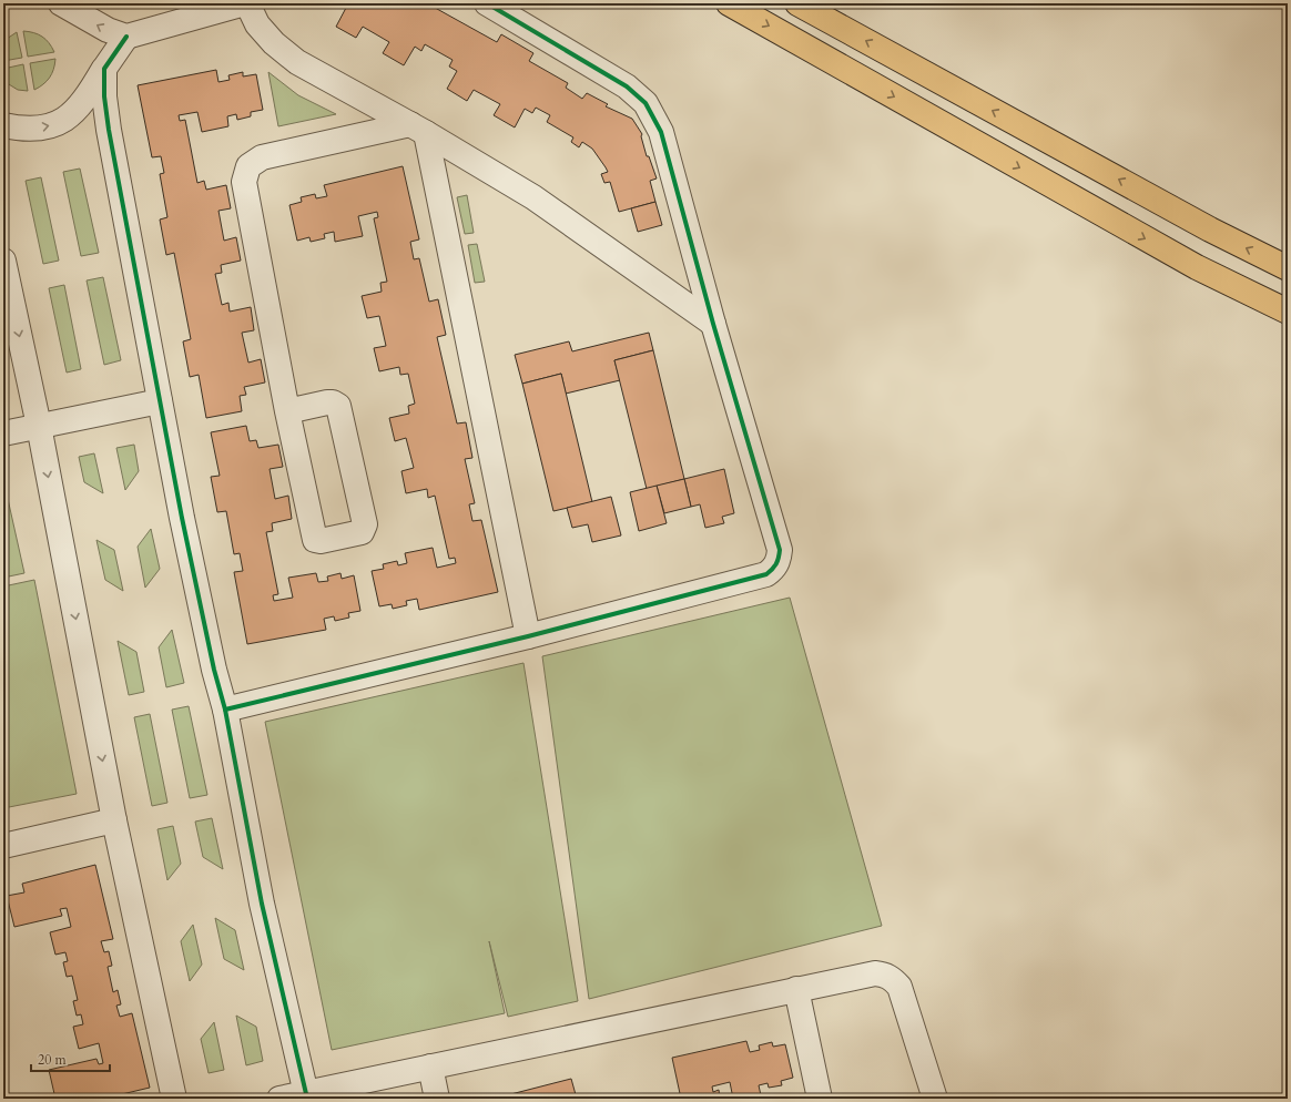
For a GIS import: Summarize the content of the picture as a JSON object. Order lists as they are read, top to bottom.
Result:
{
  "scale_bar": "20 m"
}
